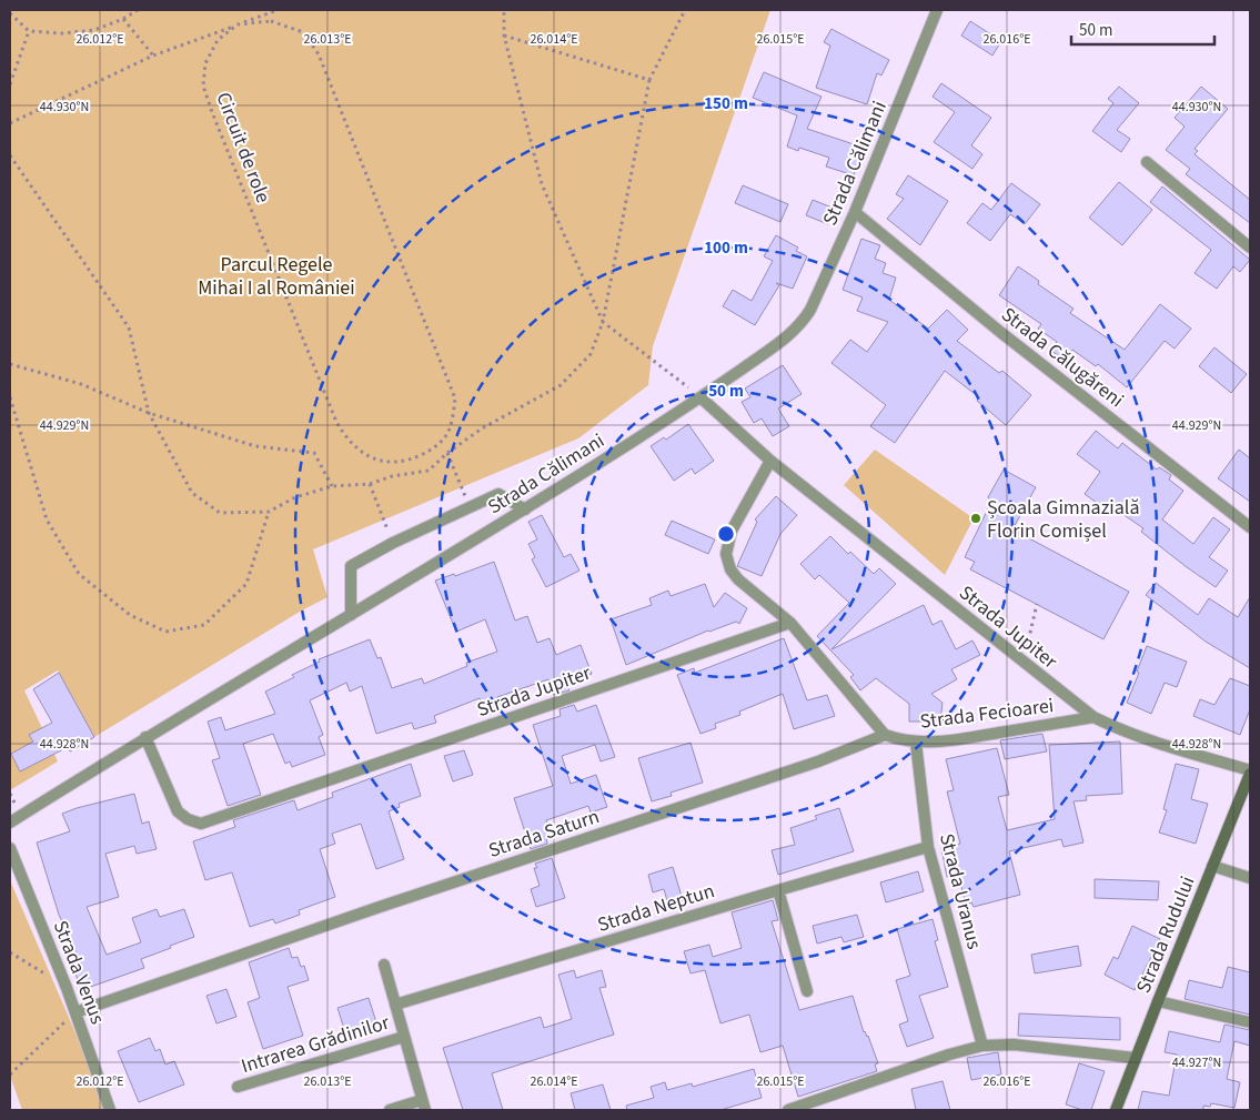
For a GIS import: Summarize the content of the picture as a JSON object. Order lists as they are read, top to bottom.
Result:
{
  "streets": {
    "main road": ["Strada Rudului"],
    "street": [
      "Strada Călimani",
      "Strada Călugăreni",
      "Strada Jupiter",
      "Strada Fecioarei",
      "Strada Saturn",
      "Strada Uranus",
      "Strada Neptun",
      "Strada Venus",
      "Intrarea Grădinilor"
    ],
    "path": ["Circuit de role"]
  },
  "crossings": [
    ["Strada Călimani", "Strada Călugăreni"],
    ["Strada Călimani", "Strada Jupiter"],
    ["Strada Jupiter", "Strada Fecioarei"],
    ["Strada Jupiter", "Strada Rudului"],
    ["Strada Fecioarei", "Strada Saturn"],
    ["Strada Fecioarei", "Strada Uranus"],
    ["Strada Saturn", "Strada Venus"],
    ["Strada Uranus", "Strada Neptun"]
  ],
  "parks": ["Parcul Regele Mihai I al României"],
  "places": ["Școala Gimnazială Florin Comișel"],
  "scale_bar": "50 m",
  "coordinates": [
    "26.012°E",
    "26.013°E",
    "26.014°E",
    "26.015°E",
    "26.016°E",
    "44.930°N",
    "44.929°N",
    "44.928°N",
    "44.927°N"
  ],
  "rings": ["150 m", "100 m", "50 m"]
}
